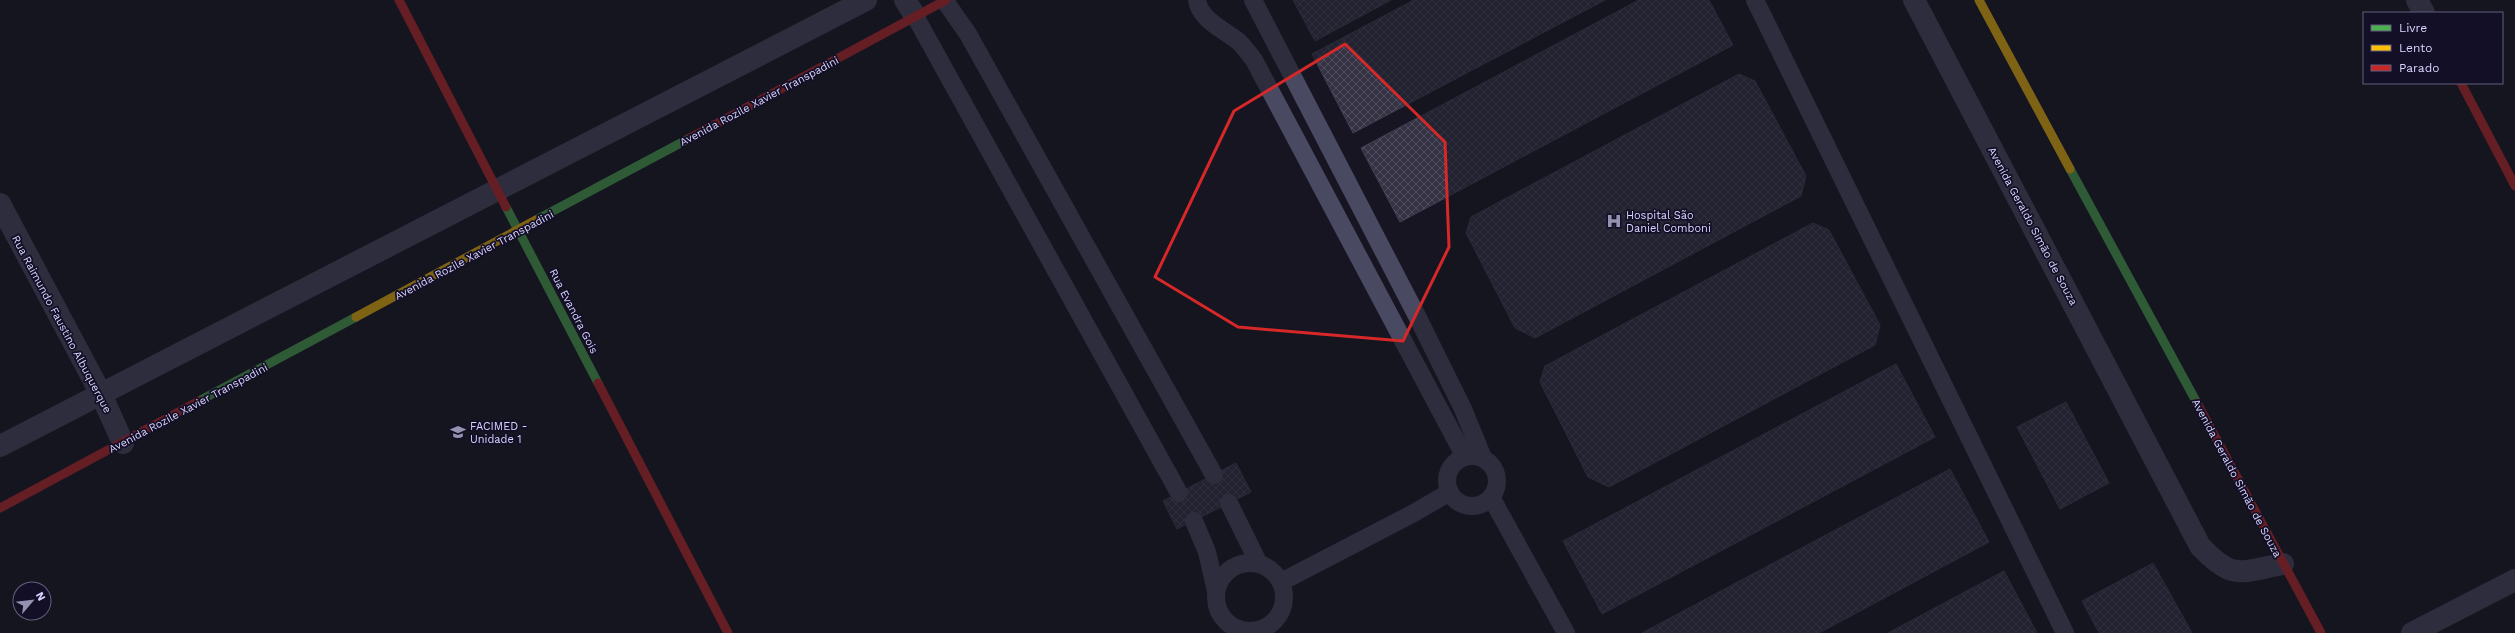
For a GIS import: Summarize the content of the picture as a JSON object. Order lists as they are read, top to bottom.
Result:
{
  "streets": {
    "street": [
      "Avenida Rozile Xavier Transpadini",
      "Avenida Geraldo Simão de Souza",
      "Rua Evandra Gois",
      "Rua Raimundo Faustino Albuquerque"
    ]
  },
  "crossings": [
    ["Avenida Rozile Xavier Transpadini", "Rua Evandra Gois"],
    ["Avenida Rozile Xavier Transpadini", "Rua Raimundo Faustino Albuquerque"]
  ],
  "places": {
    "hospital": ["Hospital São Daniel Comboni"],
    "school or university": ["FACIMED - Unidade 1"]
  },
  "legend": ["Livre", "Lento", "Parado"],
  "north": "top right"
}
